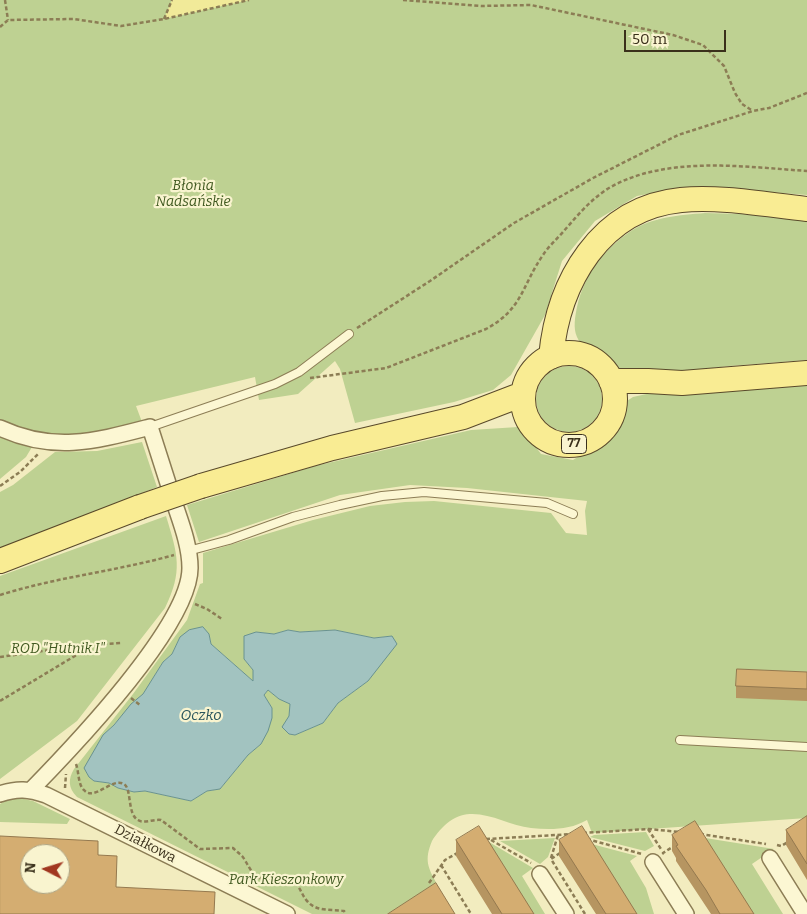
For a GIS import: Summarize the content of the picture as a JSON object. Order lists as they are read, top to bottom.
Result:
{
  "streets": {
    "main road": ["77"],
    "street": ["Działkowa"]
  },
  "water": ["Oczko"],
  "parks": ["Błonia Nadsańskie", "ROD \"Hutnik I\"", "Park Kieszonkowy"],
  "scale_bar": "50 m",
  "north": "left"
}
